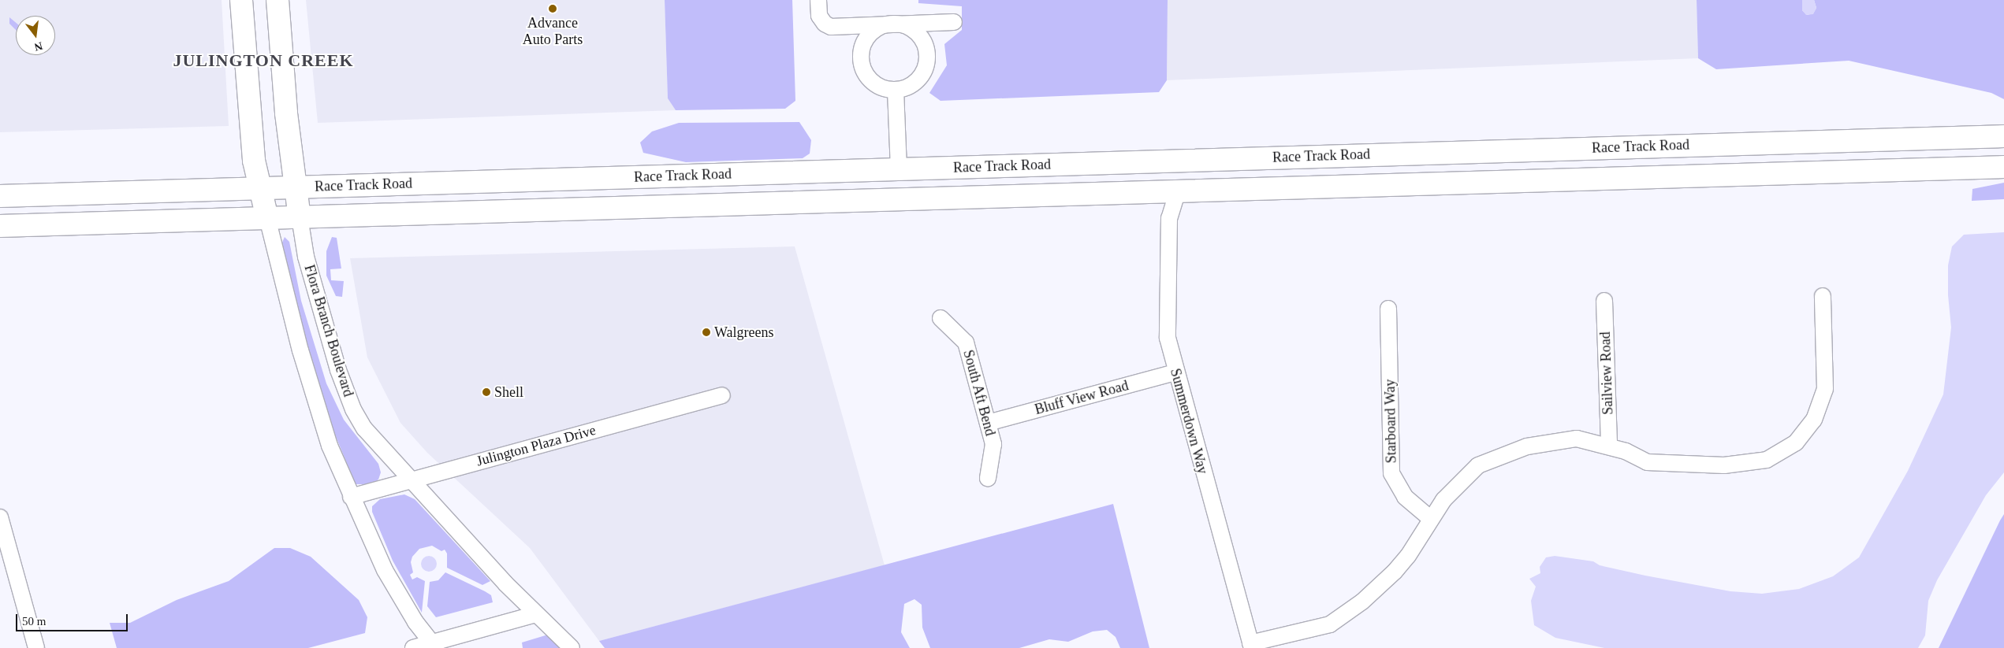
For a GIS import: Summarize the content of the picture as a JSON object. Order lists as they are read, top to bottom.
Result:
{
  "streets": {
    "main road": ["Race Track Road", "Flora Branch Boulevard"],
    "street": [
      "Sailview Road",
      "South Aft Bend",
      "Bluff View Road",
      "Summerdown Way",
      "Starboard Way",
      "Julington Plaza Drive"
    ]
  },
  "crossings": [
    ["Race Track Road", "Flora Branch Boulevard"],
    ["Flora Branch Boulevard", "Julington Plaza Drive"],
    ["South Aft Bend", "Bluff View Road"],
    ["Bluff View Road", "Summerdown Way"]
  ],
  "districts": ["JULINGTON CREEK"],
  "places": ["Advance Auto Parts", "Walgreens", "Shell"],
  "scale_bar": "50 m",
  "north": "bottom"
}
